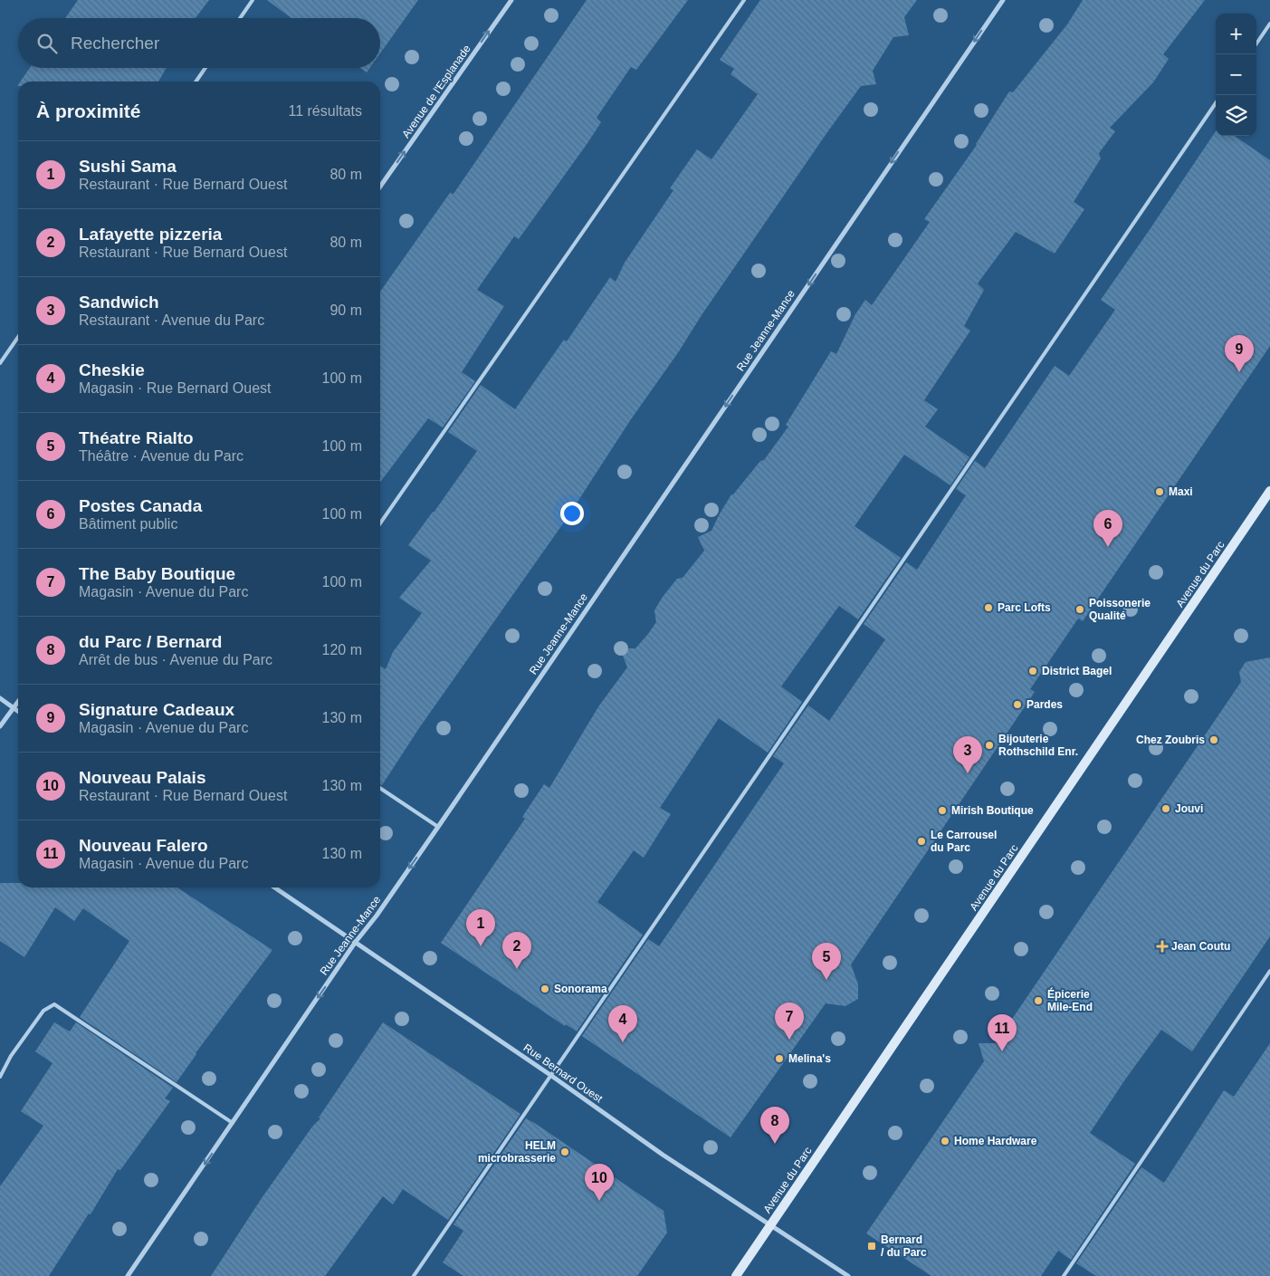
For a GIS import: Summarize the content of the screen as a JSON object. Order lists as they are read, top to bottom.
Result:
{
  "streets": {
    "main road": ["Avenue du Parc"],
    "street": ["Avenue de l'Esplanade", "Rue Jeanne-Mance", "Rue Bernard Ouest"]
  },
  "crossings": [
    ["Rue Jeanne-Mance", "Rue Bernard Ouest"],
    ["Avenue du Parc", "Rue Bernard Ouest"]
  ],
  "one_way": ["Avenue de l'Esplanade", "Rue Jeanne-Mance"],
  "places": {
    "other": [
      "Maxi",
      "Parc Lofts",
      "Poissonerie Qualité",
      "District Bagel",
      "Pardes",
      "Chez Zoubris",
      "Bijouterie Rothschild Enr.",
      "Jouvi",
      "Mirish Boutique",
      "Le Carrousel du Parc",
      "Sonorama",
      "Épicerie Mile-End",
      "Melina's",
      "Home Hardware",
      "HELM microbrasserie"
    ],
    "health": ["Jean Coutu"],
    "transit": ["Bernard / du Parc"]
  },
  "page": {
    "map_buttons": ["+", "−"],
    "search": "Rechercher",
    "heading": ["À proximité", "11 résultats"],
    "list": [
      {
        "mark": "1",
        "name": "Sushi Sama",
        "note": "Restaurant · Rue Bernard Ouest",
        "value": "80 m"
      },
      {
        "mark": "2",
        "name": "Lafayette pizzeria",
        "note": "Restaurant · Rue Bernard Ouest",
        "value": "80 m"
      },
      {
        "mark": "3",
        "name": "Sandwich",
        "note": "Restaurant · Avenue du Parc",
        "value": "90 m"
      },
      {
        "mark": "4",
        "name": "Cheskie",
        "note": "Magasin · Rue Bernard Ouest",
        "value": "100 m"
      },
      {
        "mark": "5",
        "name": "Théatre Rialto",
        "note": "Théâtre · Avenue du Parc",
        "value": "100 m"
      },
      {
        "mark": "6",
        "name": "Postes Canada",
        "note": "Bâtiment public",
        "value": "100 m"
      },
      {
        "mark": "7",
        "name": "The Baby Boutique",
        "note": "Magasin · Avenue du Parc",
        "value": "100 m"
      },
      {
        "mark": "8",
        "name": "du Parc / Bernard",
        "note": "Arrêt de bus · Avenue du Parc",
        "value": "120 m"
      },
      {
        "mark": "9",
        "name": "Signature Cadeaux",
        "note": "Magasin · Avenue du Parc",
        "value": "130 m"
      },
      {
        "mark": "10",
        "name": "Nouveau Palais",
        "note": "Restaurant · Rue Bernard Ouest",
        "value": "130 m"
      },
      {
        "mark": "11",
        "name": "Nouveau Falero",
        "note": "Magasin · Avenue du Parc",
        "value": "130 m"
      }
    ],
    "pins": [
      "9",
      "6",
      "3",
      "1",
      "2",
      "5",
      "7",
      "4",
      "11",
      "8",
      "10"
    ]
  }
}
